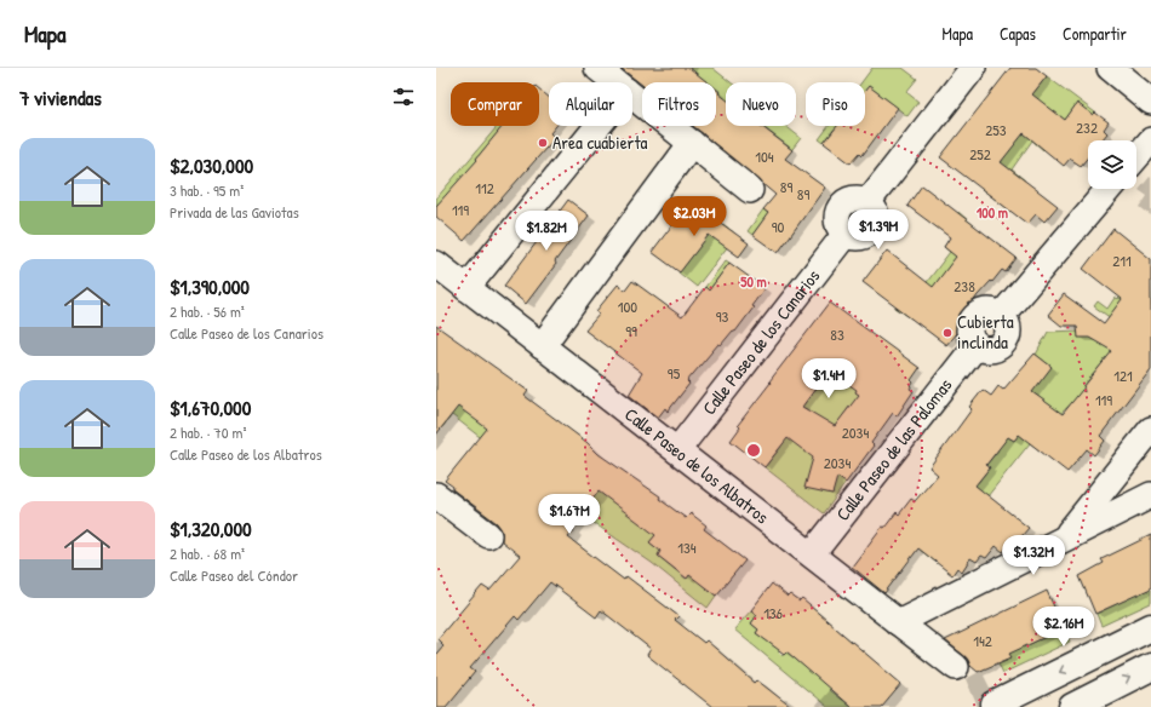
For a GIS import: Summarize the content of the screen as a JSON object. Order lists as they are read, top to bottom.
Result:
{
  "streets": {
    "street": ["Calle Paseo de los Canarios", "Calle Paseo de las Palomas", "Calle Paseo de los Albatros"]
  },
  "crossings": [
    ["Calle Paseo de los Canarios", "Calle Paseo de los Albatros"],
    ["Calle Paseo de las Palomas", "Calle Paseo de los Albatros"]
  ],
  "places": ["Area cuabierta", "Cubierta inclinda"],
  "house_numbers": [
    "232",
    "253",
    "252",
    "104",
    "89",
    "112",
    "89",
    "119",
    "90",
    "211",
    "238",
    "100",
    "93",
    "99",
    "83",
    "95",
    "121",
    "119",
    "2034",
    "2034",
    "134",
    "136",
    "142"
  ],
  "page": {
    "header": "Mapa",
    "nav": ["Mapa", "Capas", "Compartir"],
    "heading": "7 viviendas",
    "chip": [
      "Comprar",
      "Alquilar",
      "Filtros",
      "Nuevo",
      "Piso"
    ],
    "list": [
      {
        "name": "$2,030,000",
        "note": "3 hab. · 95 m² · Privada de las Gaviotas"
      },
      {
        "name": "$1,390,000",
        "note": "2 hab. · 56 m² · Calle Paseo de los Canarios"
      },
      {
        "name": "$1,670,000",
        "note": "2 hab. · 70 m² · Calle Paseo de los Albatros"
      },
      {
        "name": "$1,320,000",
        "note": "2 hab. · 68 m² · Calle Paseo del Cóndor"
      }
    ],
    "price": [
      "$2.03M",
      "$1.39M",
      "$1.82M",
      "$1.4M",
      "$1.67M",
      "$1.32M",
      "$2.16M"
    ]
  },
  "rings": ["100 m", "50 m"]
}
